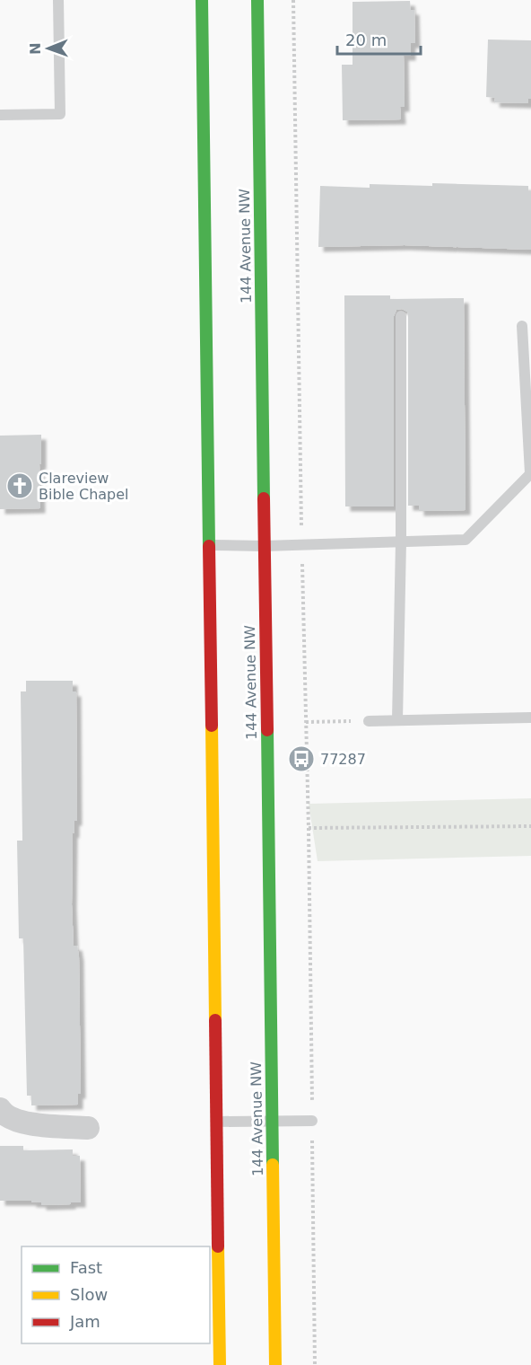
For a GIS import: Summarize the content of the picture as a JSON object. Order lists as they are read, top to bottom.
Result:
{
  "streets": {
    "main road": ["144 Avenue NW"]
  },
  "places": {
    "church": ["Clareview Bible Chapel"],
    "bus stop": ["77287"]
  },
  "legend": ["Fast", "Slow", "Jam"],
  "scale_bar": "20 m",
  "north": "left"
}
